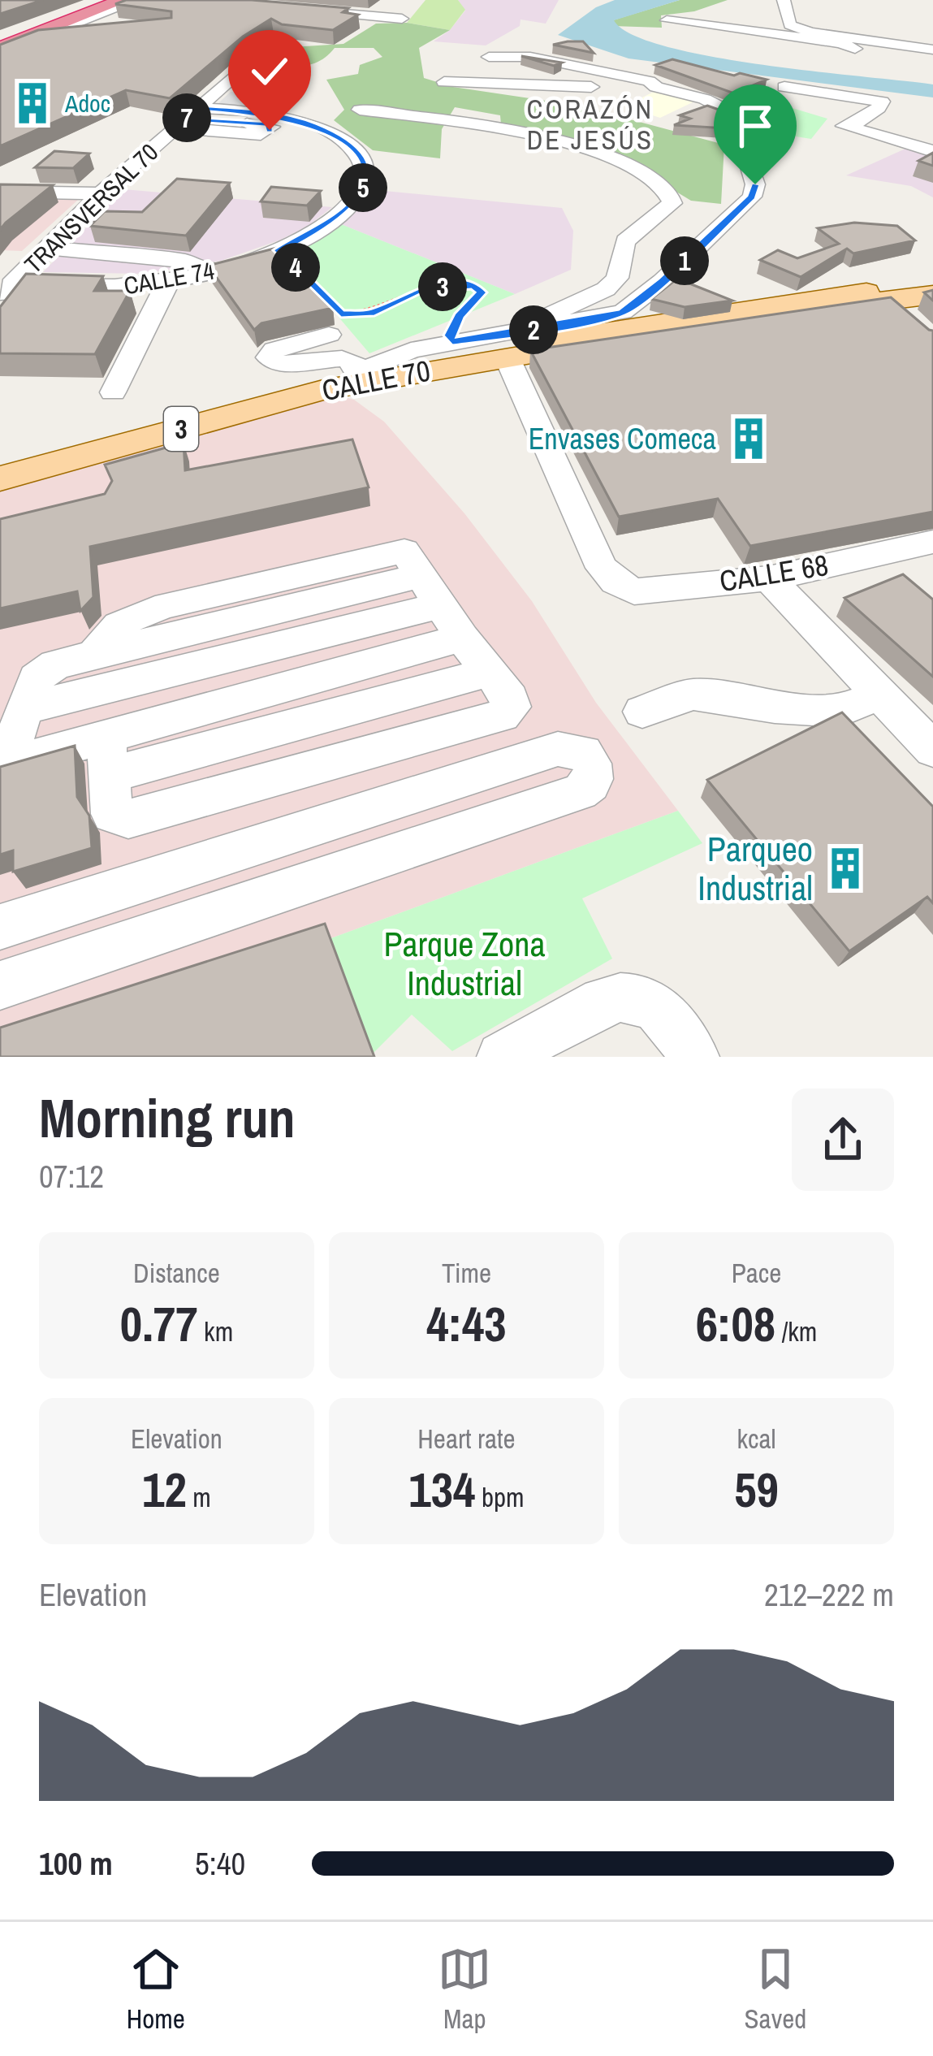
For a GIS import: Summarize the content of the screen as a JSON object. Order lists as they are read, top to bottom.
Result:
{
  "streets": {
    "main road": ["CALLE 70", "3"],
    "street": ["TRANSVERSAL 70", "CALLE 74", "CALLE 68"]
  },
  "crossings": [
    ["TRANSVERSAL 70", "CALLE 74"],
    ["CALLE 70", "CALLE 68"]
  ],
  "districts": ["CORAZÓN DE JESÚS"],
  "parks": ["Parque Zona Industrial"],
  "places": {
    "building": ["Adoc", "Envases Comeca", "Parqueo Industrial"]
  },
  "page": {
    "pins": [
      "7",
      "5",
      "1",
      "4",
      "3",
      "2"
    ],
    "heading": ["Morning run", "07:12"],
    "stats": [
      ["Distance", "0.77 km"],
      ["Time", "4:43"],
      ["Pace", "6:08 /km"],
      ["Elevation", "12 m"],
      ["Heart rate", "134 bpm"],
      ["kcal", "59"]
    ],
    "chart": ["Elevation", "212–222 m"],
    "list": [
      {
        "name": "100 m",
        "note": "5:40"
      }
    ],
    "tabs": ["Home", "Map", "Saved"]
  }
}
